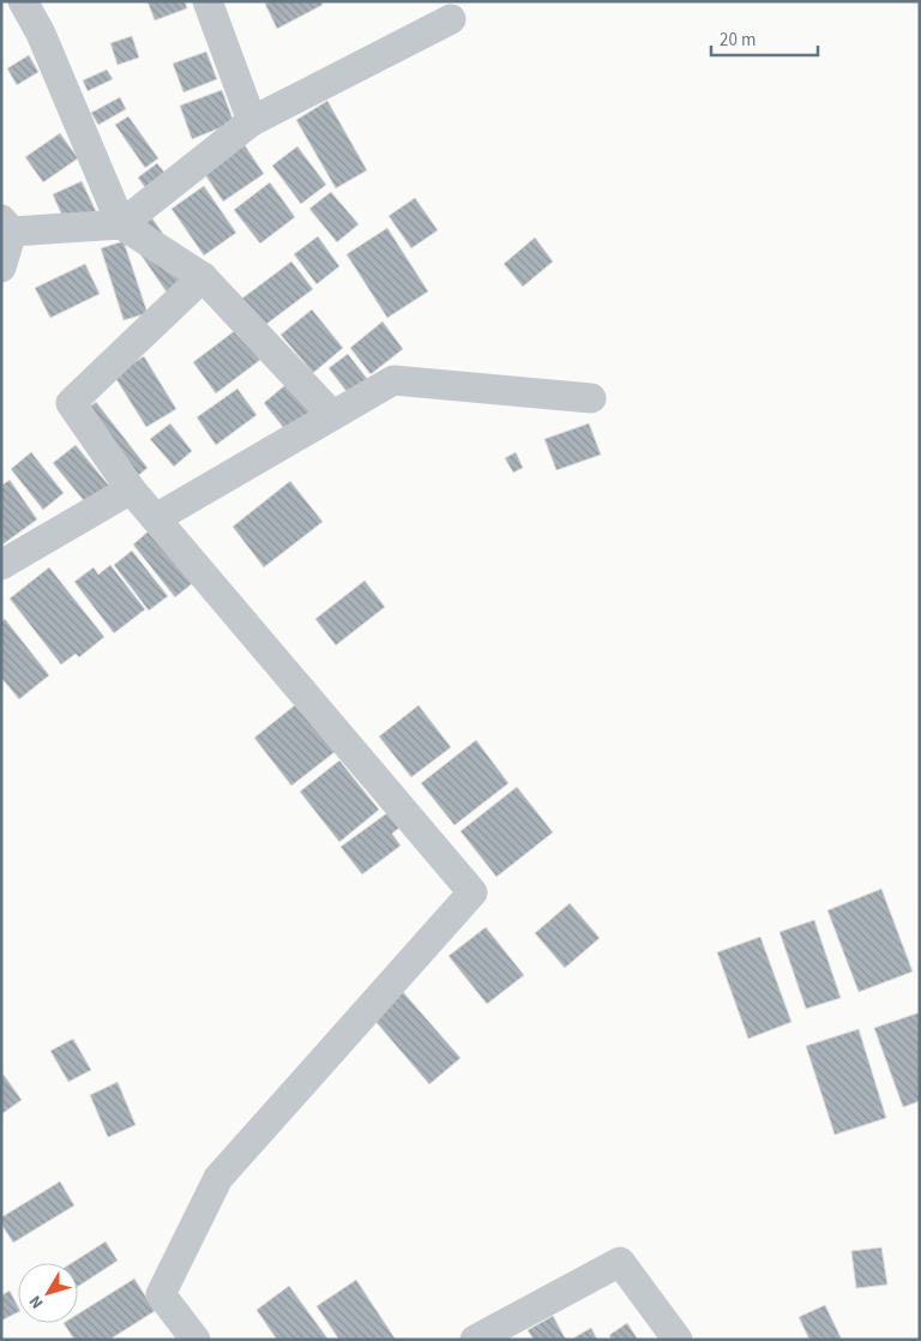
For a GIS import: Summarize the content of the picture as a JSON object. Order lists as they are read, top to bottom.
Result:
{
  "scale_bar": "20 m",
  "north": "bottom left"
}
